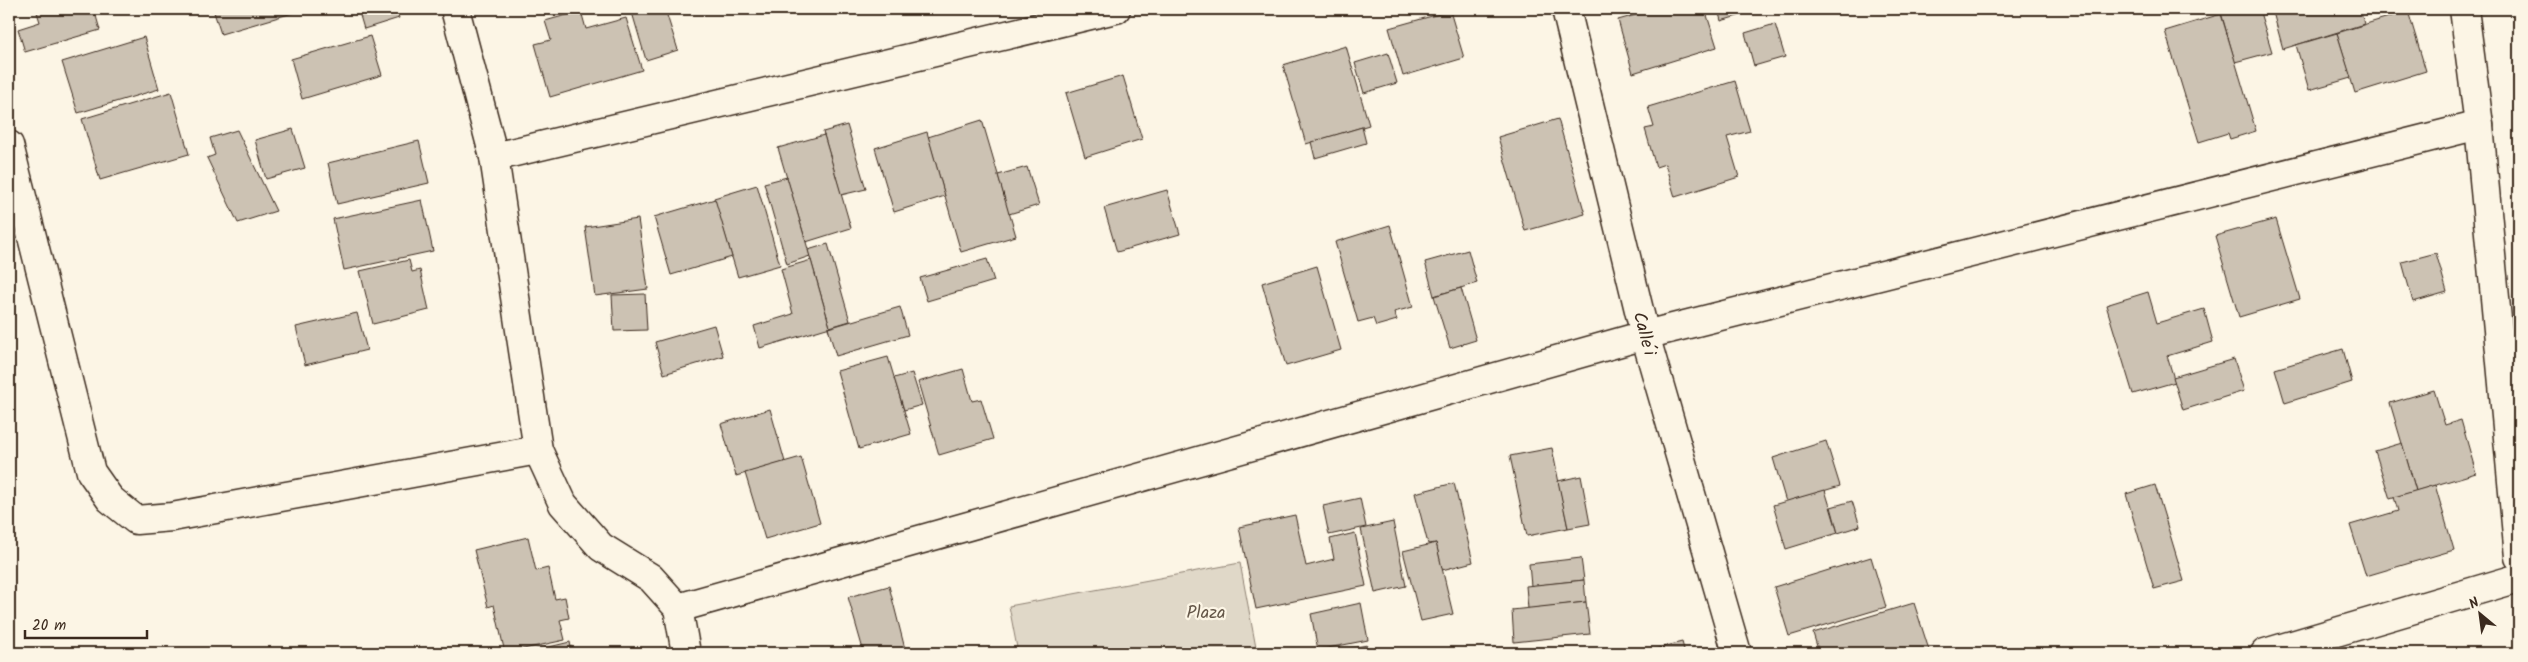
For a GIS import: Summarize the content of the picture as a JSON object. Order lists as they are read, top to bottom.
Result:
{
  "streets": {
    "street": ["Calle´i"]
  },
  "parks": ["Plaza"],
  "scale_bar": "20 m",
  "north": "top left"
}
